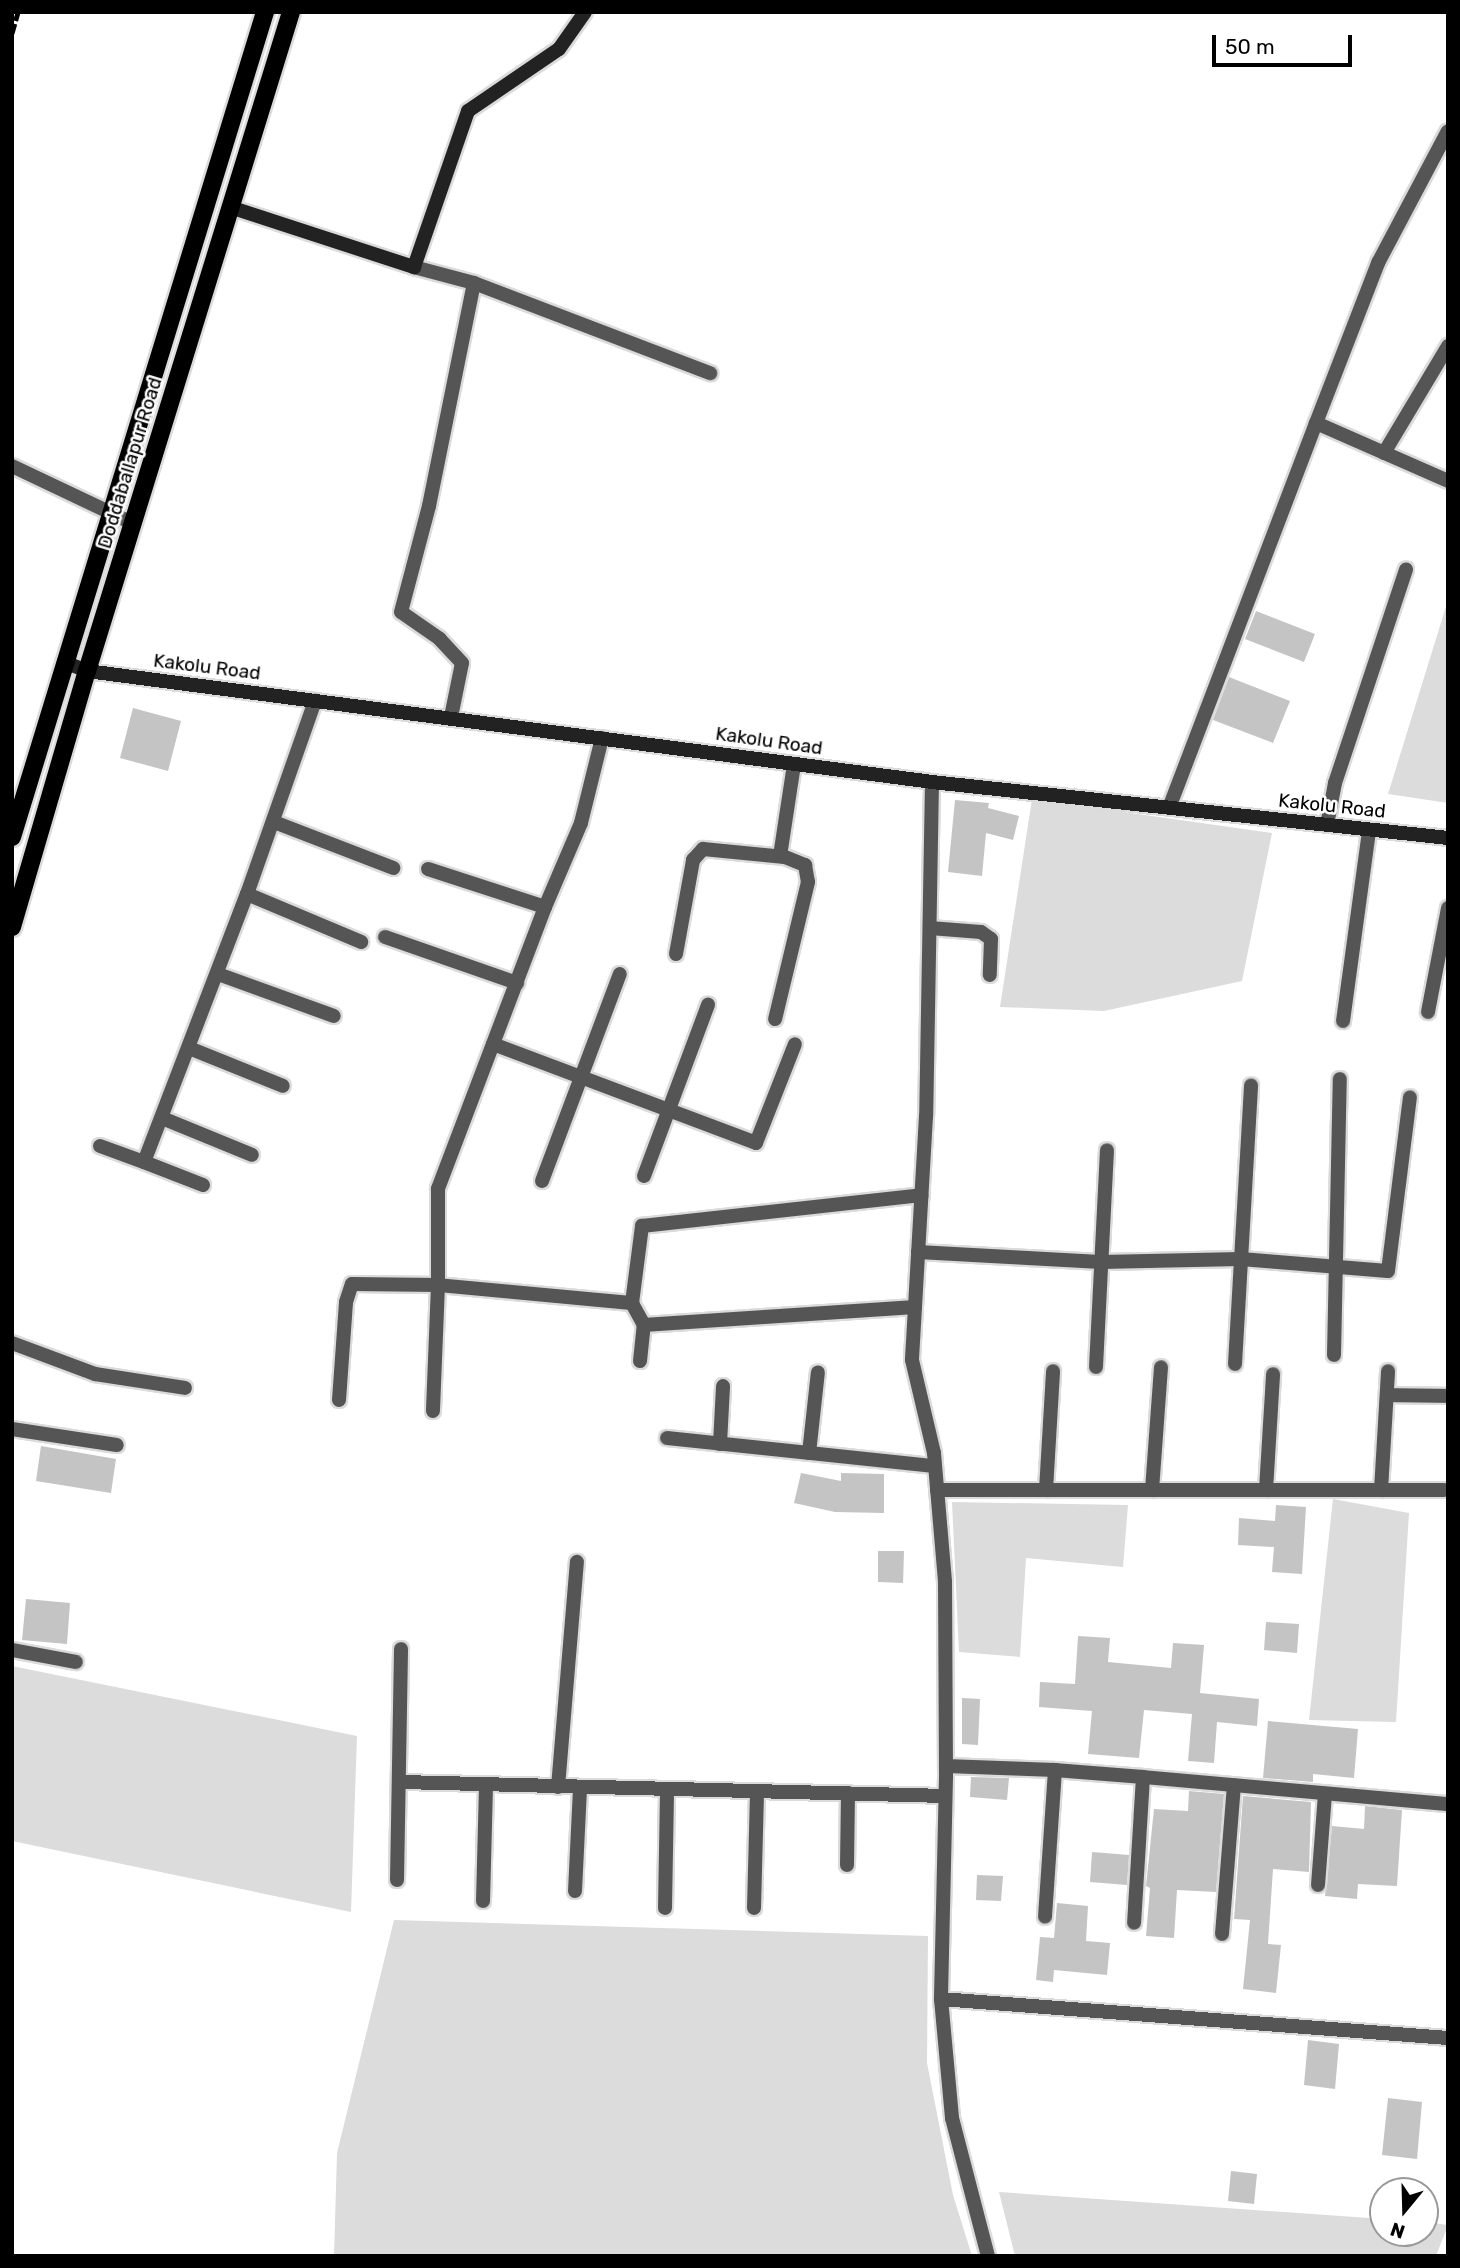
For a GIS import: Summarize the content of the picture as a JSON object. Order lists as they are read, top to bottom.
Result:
{
  "streets": {
    "main road": ["Doddaballapur Road", "Kakolu Road"]
  },
  "crossings": [
    ["Doddaballapur Road", "Kakolu Road"]
  ],
  "scale_bar": "50 m",
  "north": "bottom"
}
